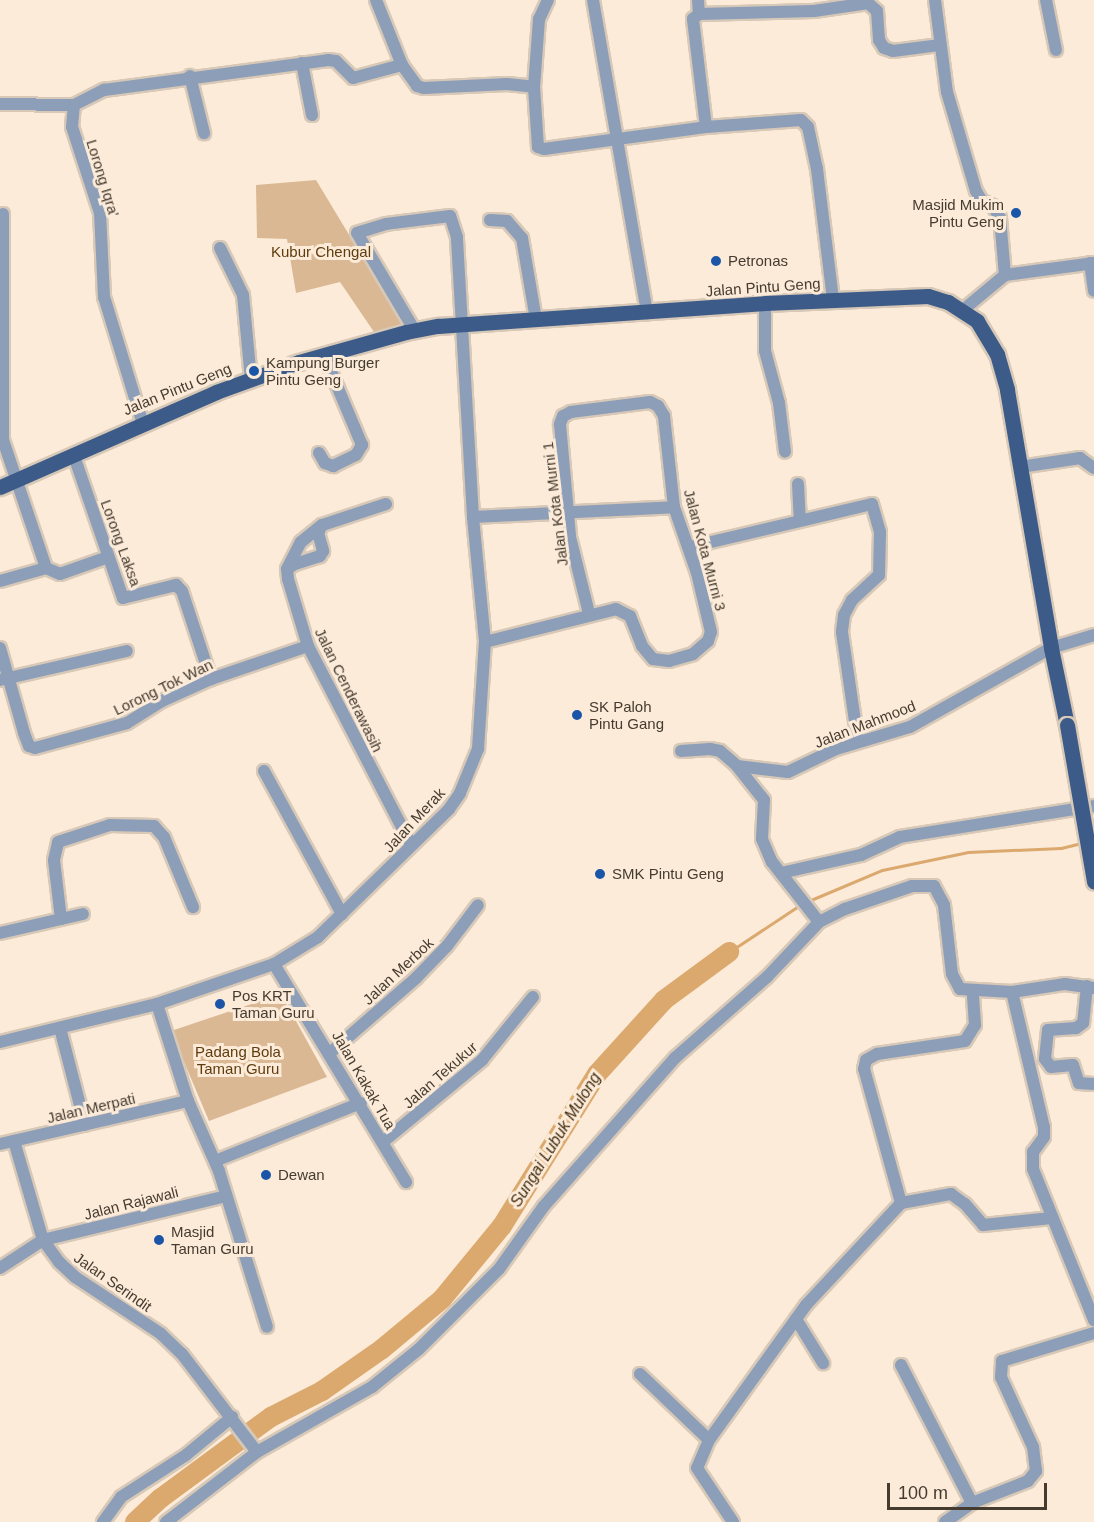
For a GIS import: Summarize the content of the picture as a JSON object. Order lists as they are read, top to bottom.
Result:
{
  "streets": {
    "main road": ["Jalan Pintu Geng"],
    "street": [
      "Lorong Iqra'",
      "Jalan Kota Murni 1",
      "Lorong Laksa",
      "Jalan Kota Murni 3",
      "Lorong Tok Wan",
      "Jalan Cenderawasih",
      "Jalan Mahmood",
      "Jalan Merak",
      "Jalan Merbok",
      "Jalan Tekukur",
      "Jalan Kakak Tua",
      "Jalan Merpati",
      "Jalan Rajawali",
      "Jalan Serindit"
    ]
  },
  "crossings": [
    ["Lorong Iqra'", "Jalan Pintu Geng"],
    ["Jalan Pintu Geng", "Lorong Laksa"],
    ["Jalan Pintu Geng", "Jalan Mahmood"],
    ["Jalan Pintu Geng", "Jalan Merak"],
    ["Jalan Kota Murni 1", "Jalan Kota Murni 3"],
    ["Lorong Laksa", "Lorong Tok Wan"],
    ["Lorong Tok Wan", "Jalan Cenderawasih"],
    ["Jalan Cenderawasih", "Jalan Merak"],
    ["Jalan Merak", "Jalan Kakak Tua"],
    ["Jalan Merbok", "Jalan Kakak Tua"],
    ["Jalan Tekukur", "Jalan Kakak Tua"],
    ["Jalan Merpati", "Jalan Serindit"],
    ["Jalan Rajawali", "Jalan Serindit"]
  ],
  "water": ["Sungai Lubuk Mulong"],
  "parks": ["Kubur Chengal", "Padang Bola Taman Guru"],
  "places": [
    "Masjid Mukim Pintu Geng",
    "Petronas",
    "Kampung Burger Pintu Geng",
    "SK Paloh Pintu Gang",
    "SMK Pintu Geng",
    "Pos KRT Taman Guru",
    "Dewan",
    "Masjid Taman Guru"
  ],
  "scale_bar": "100 m"
}
